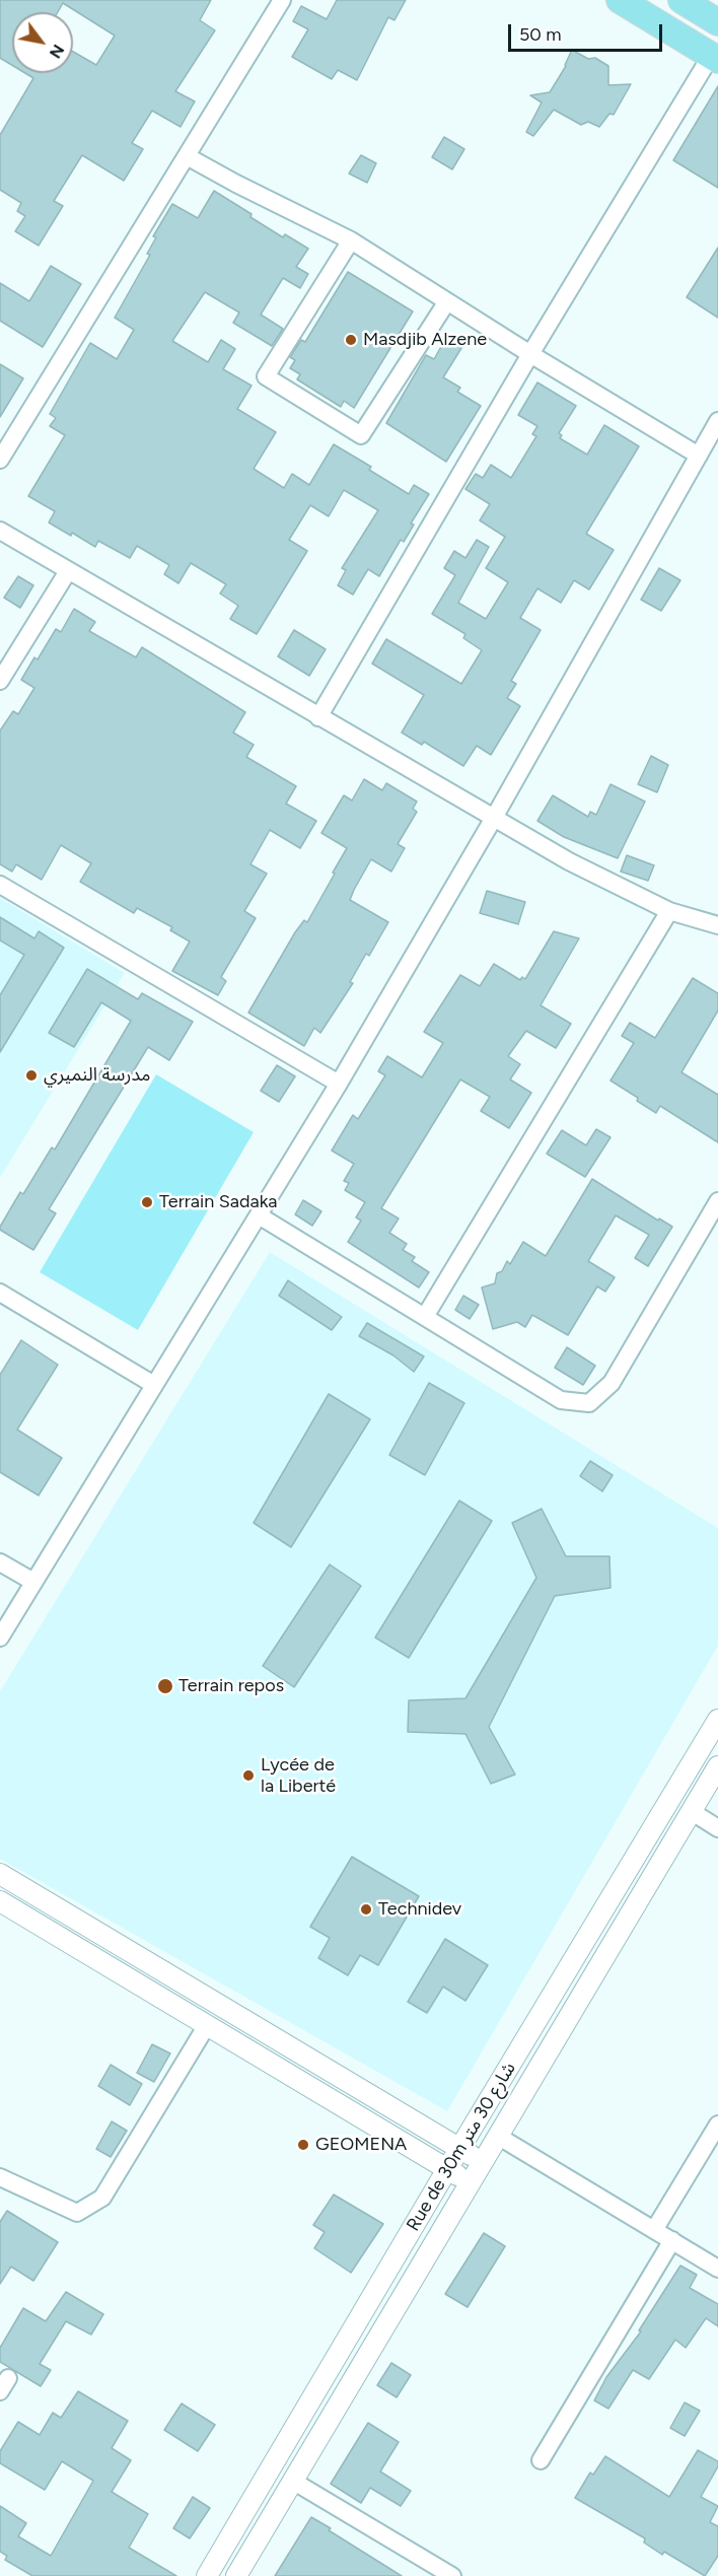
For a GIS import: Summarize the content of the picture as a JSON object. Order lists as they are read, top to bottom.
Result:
{
  "streets": {
    "street": ["Rue de 30m شارع 30 متر"]
  },
  "places": [
    "Masdjib Alzene",
    "مدرسة النميري",
    "Terrain Sadaka",
    "Terrain repos",
    "Lycée de la Liberté",
    "Technidev",
    "GEOMENA"
  ],
  "scale_bar": "50 m",
  "north": "bottom right"
}
